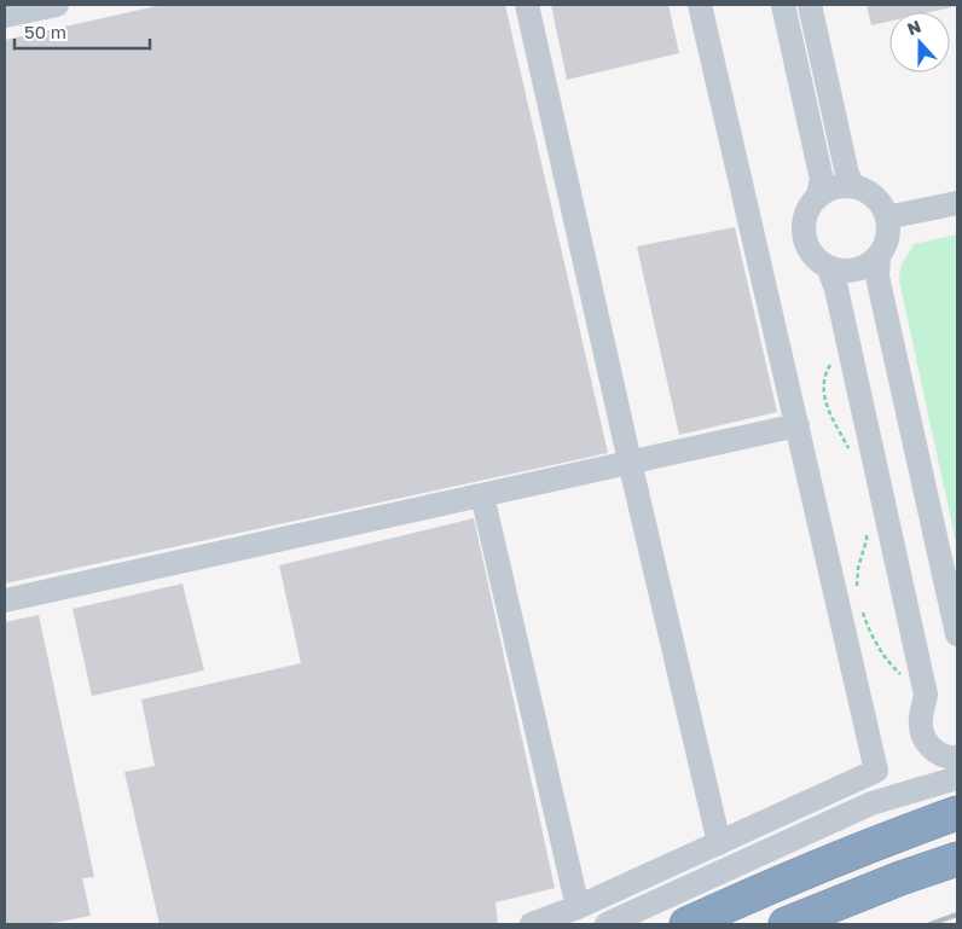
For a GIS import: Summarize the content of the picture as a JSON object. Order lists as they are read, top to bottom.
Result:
{
  "scale_bar": "50 m",
  "north": "top"
}
